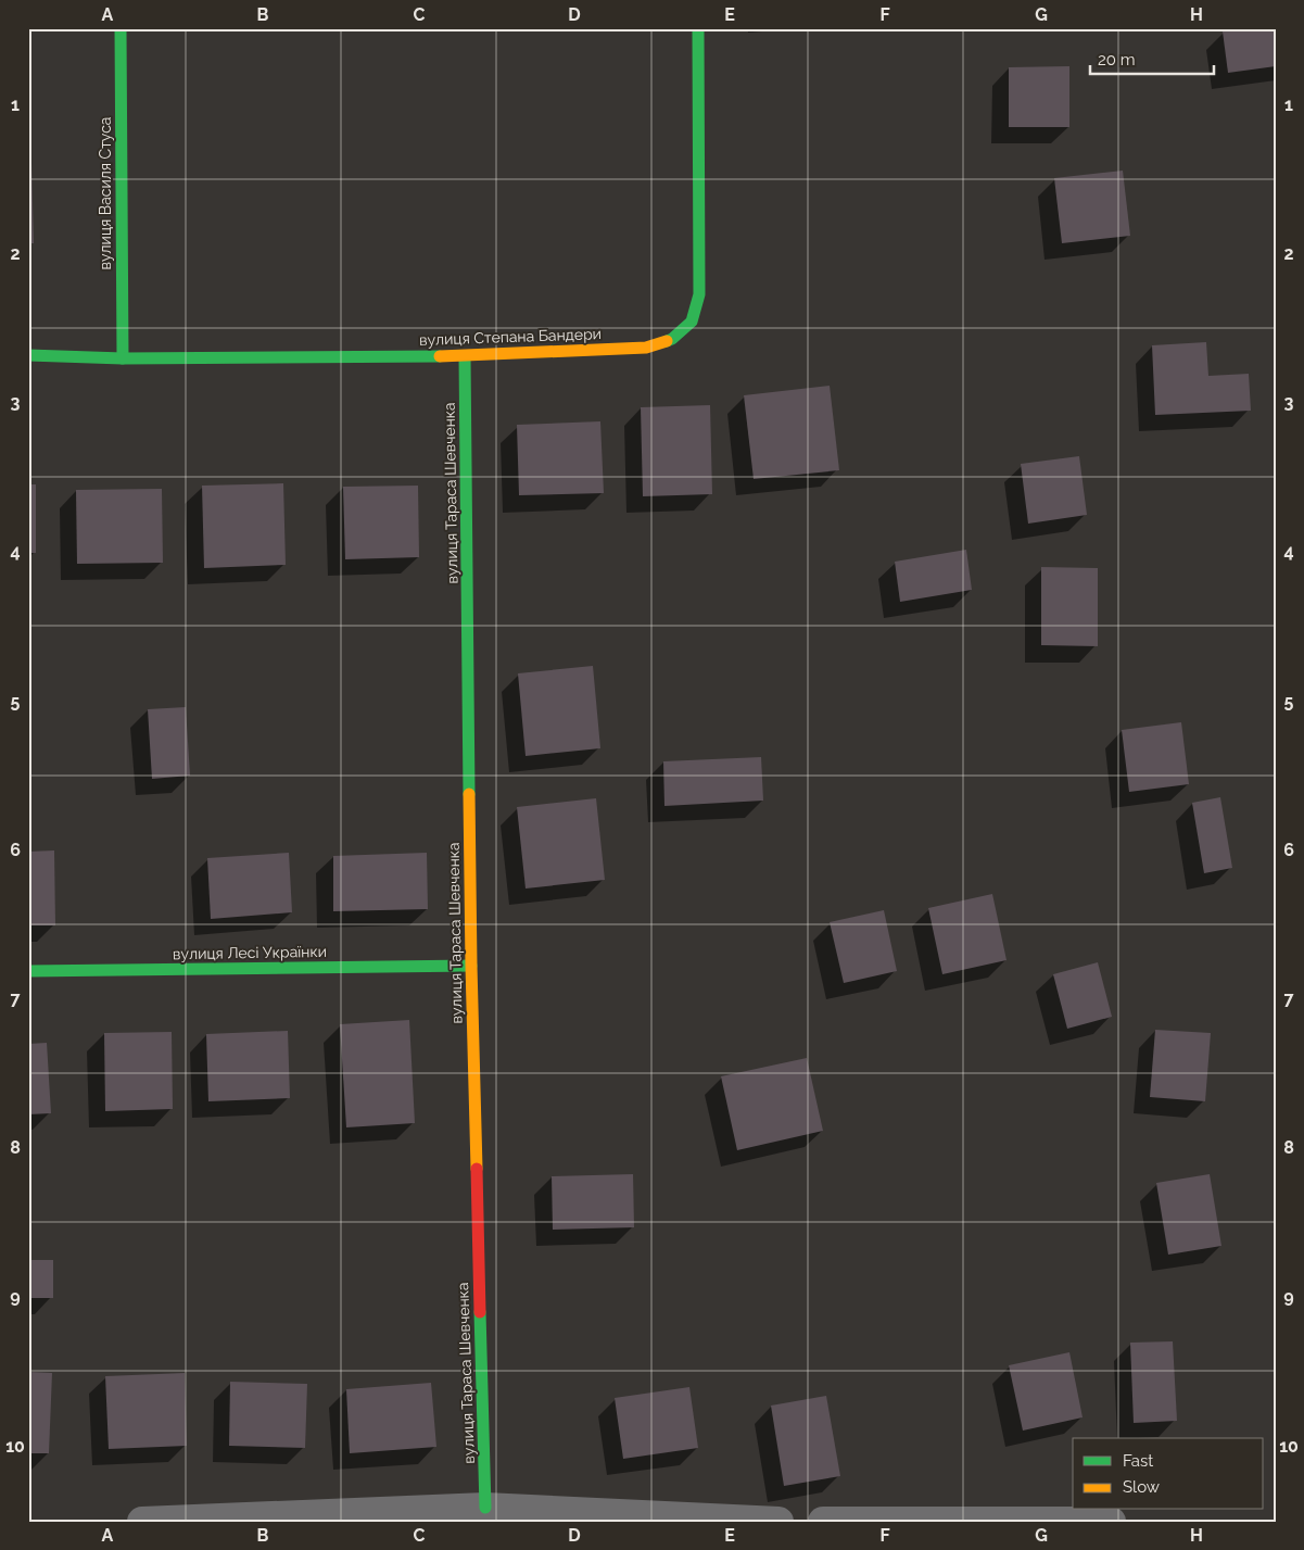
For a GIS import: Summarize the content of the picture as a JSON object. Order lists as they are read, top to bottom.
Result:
{
  "streets": {
    "street": [
      "вулиця Василя Стуса",
      "вулиця Степана Бандери",
      "вулиця Тараса Шевченка",
      "вулиця Лесі Українки"
    ]
  },
  "crossings": [
    ["вулиця Василя Стуса", "вулиця Степана Бандери"],
    ["вулиця Степана Бандери", "вулиця Тараса Шевченка"],
    ["вулиця Тараса Шевченка", "вулиця Лесі Українки"]
  ],
  "legend": ["Fast", "Slow"],
  "scale_bar": "20 m",
  "grid": {
    "columns": [
      "A",
      "B",
      "C",
      "D",
      "E",
      "F",
      "G",
      "H"
    ],
    "rows": [
      "1",
      "2",
      "3",
      "4",
      "5",
      "6",
      "7",
      "8",
      "9",
      "10"
    ]
  }
}
